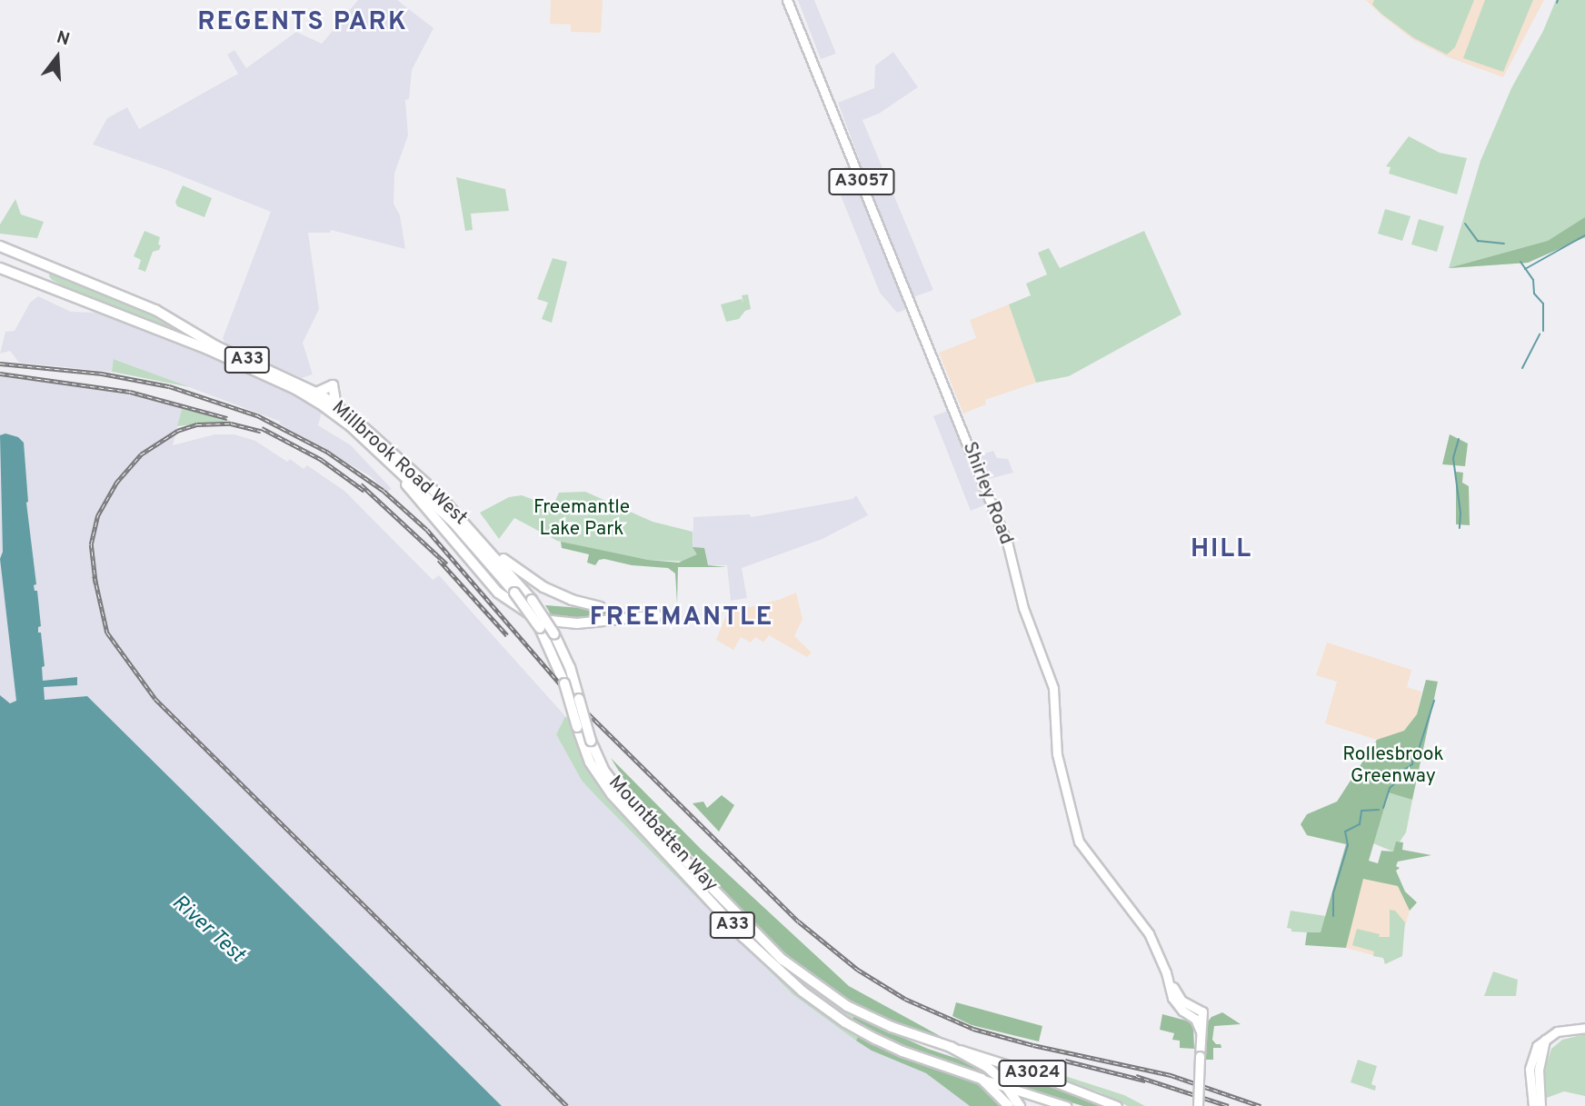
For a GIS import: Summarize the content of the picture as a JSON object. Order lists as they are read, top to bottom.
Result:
{
  "streets": {
    "highway": ["A33", "Millbrook Road West", "Mountbatten Way"],
    "main road": ["A3057", "Shirley Road", "A3024"]
  },
  "crossings": [
    ["A33", "Mountbatten Way"],
    ["Millbrook Road West", "Mountbatten Way"]
  ],
  "districts": ["REGENTS PARK", "HILL", "FREEMANTLE"],
  "water": ["River Test"],
  "parks": ["Freemantle Lake Park", "Rollesbrook Greenway"],
  "north": "top"
}
